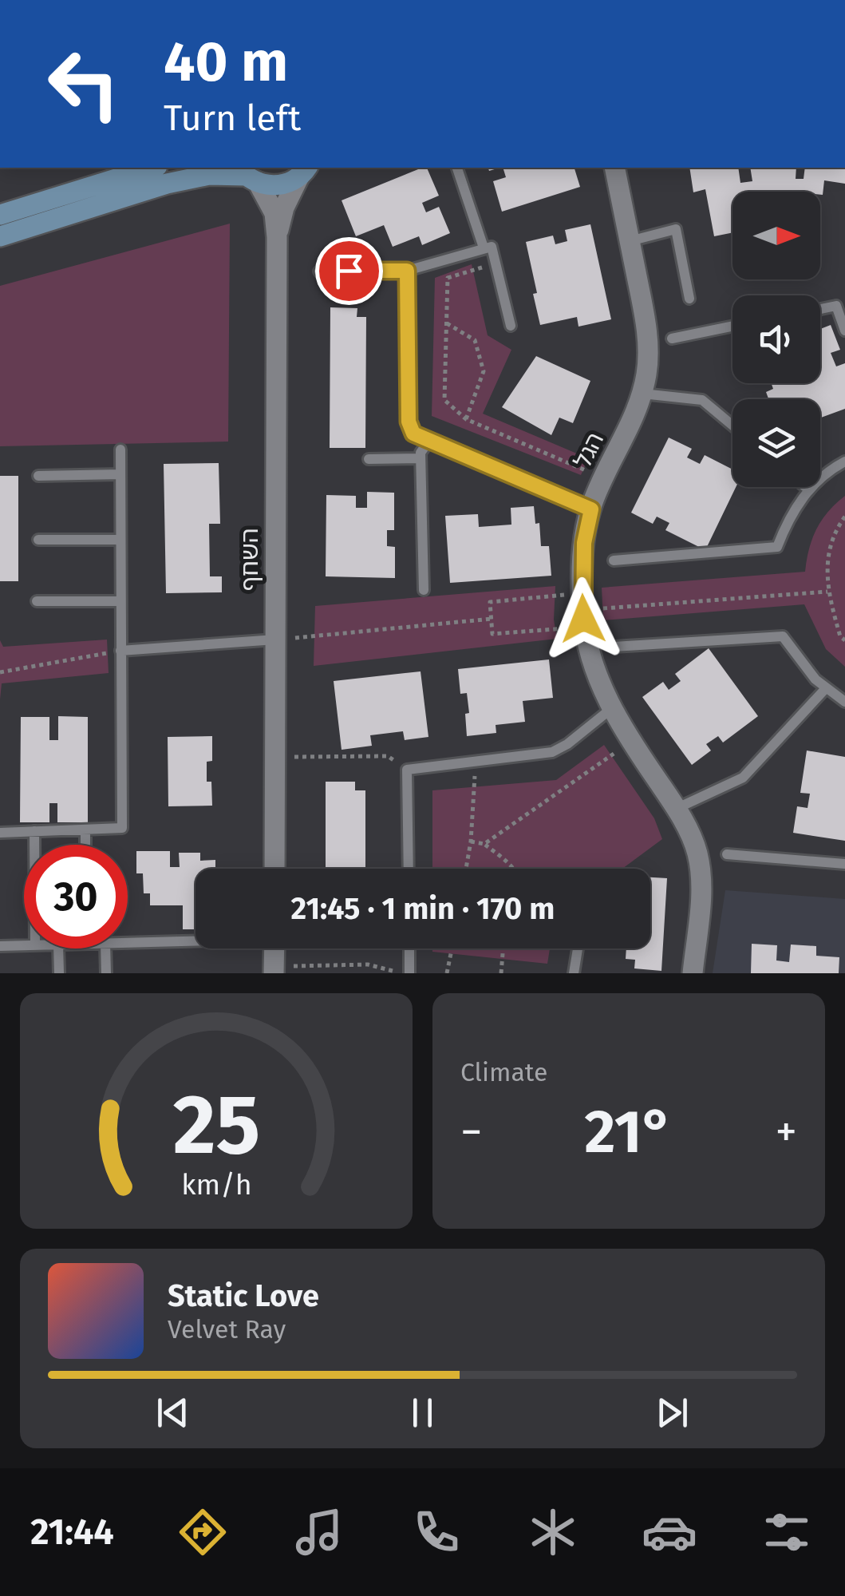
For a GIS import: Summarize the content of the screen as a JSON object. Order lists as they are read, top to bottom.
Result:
{
  "streets": {
    "street": ["הגל", "השחף"]
  },
  "north": "right",
  "page": {
    "turn": ["40 m", "Turn left"],
    "limit": "30",
    "trip": "21:45 · 1 min · 170 m",
    "tile": "Climate",
    "heat": ["−", "21°", "+"],
    "song": ["Static Love", "Velvet Ray"],
    "tabs": "21:44",
    "gauge": ["25", "km/h"]
  }
}
